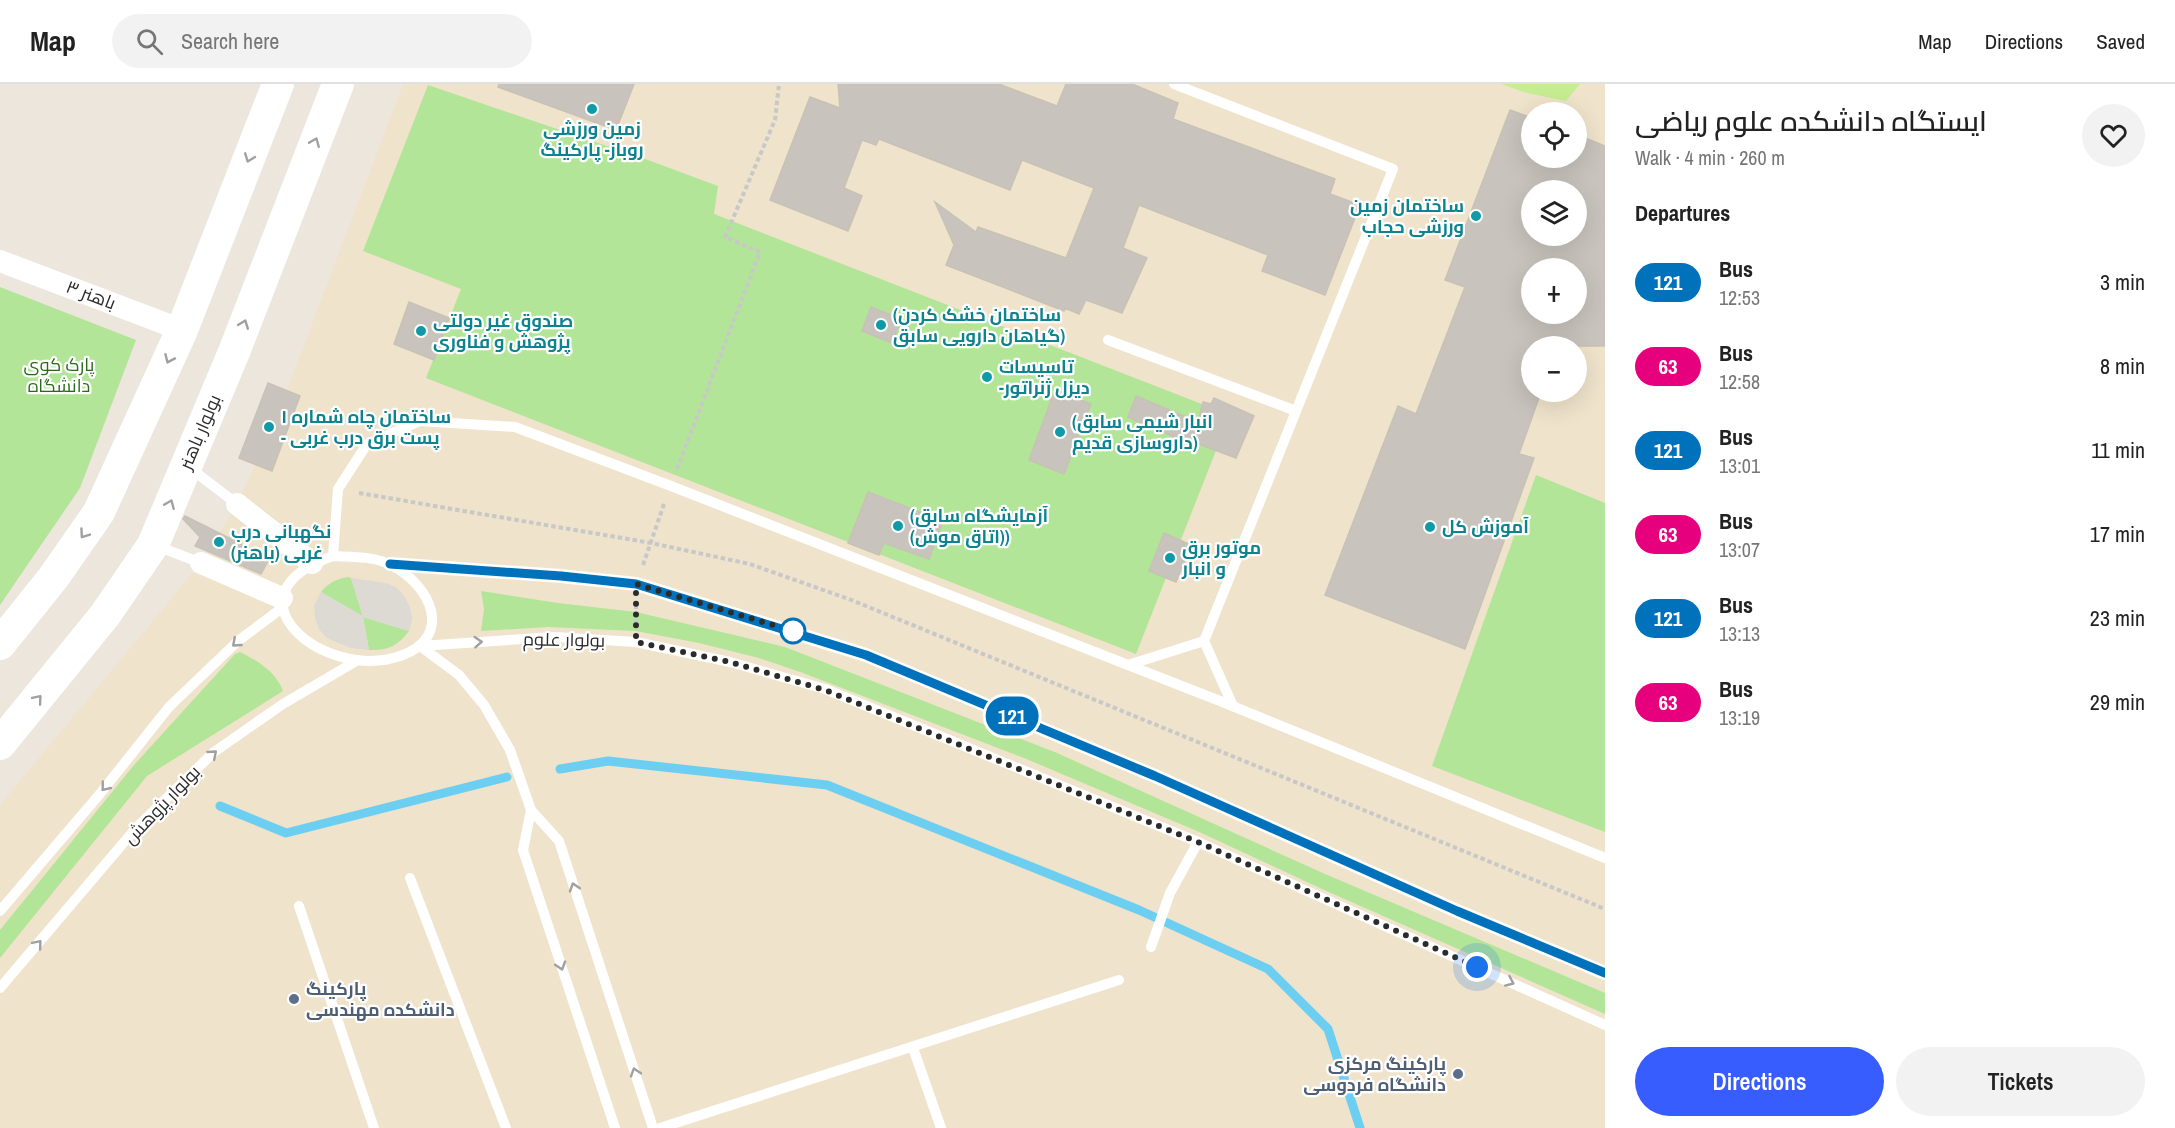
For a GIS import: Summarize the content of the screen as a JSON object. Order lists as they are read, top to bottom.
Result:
{
  "streets": {
    "street": ["باهنر ۳", "بولوار باهنر"],
    "lane": ["بولوار علوم", "بولوار پژوهش"]
  },
  "crossings": [
    ["بولوار علوم", "بولوار پژوهش"]
  ],
  "parks": ["پارک کوی دانشگاه"],
  "places": [
    "زمین ورزشی روباز- پارکینگ",
    "ساختمان زمین ورزشی حجاب",
    "(ساختمان خشک کردن گیاهان دارویی سابق)",
    "صندوق غیر دولتی پژوهش و فناوری",
    "تاسیسات -دیزل ژنراتور",
    "ساختمان چاه شماره ۱ - پست برق درب غربی",
    "(انبار شیمی سابق داروسازی قدیم)",
    "(آزمایشگاه سابق (اتاق موش))",
    "آموزش کل",
    "نگهبانی درب غربی (باهنر)",
    "موتور برق و انبار",
    "پارکینگ دانشکده مهندسی",
    "پارکینگ مرکزی دانشگاه فردوسی"
  ],
  "lines": ["bus line 121"],
  "page": {
    "header": "Map",
    "search": "Search here",
    "nav": ["Map", "Directions", "Saved"],
    "on_map": "121",
    "heading": [
      ["ایستگاه دانشکده علوم ریاضی", "Walk · 4 min · 260 m"],
      "Departures"
    ],
    "map_buttons": ["+", "−"],
    "list": [
      {
        "mark": "121",
        "name": "Bus",
        "note": "12:53",
        "value": "3 min"
      },
      {
        "mark": "63",
        "name": "Bus",
        "note": "12:58",
        "value": "8 min"
      },
      {
        "mark": "121",
        "name": "Bus",
        "note": "13:01",
        "value": "11 min"
      },
      {
        "mark": "63",
        "name": "Bus",
        "note": "13:07",
        "value": "17 min"
      },
      {
        "mark": "121",
        "name": "Bus",
        "note": "13:13",
        "value": "23 min"
      },
      {
        "mark": "63",
        "name": "Bus",
        "note": "13:19",
        "value": "29 min"
      }
    ],
    "buttons": ["Directions", "Tickets"]
  }
}
